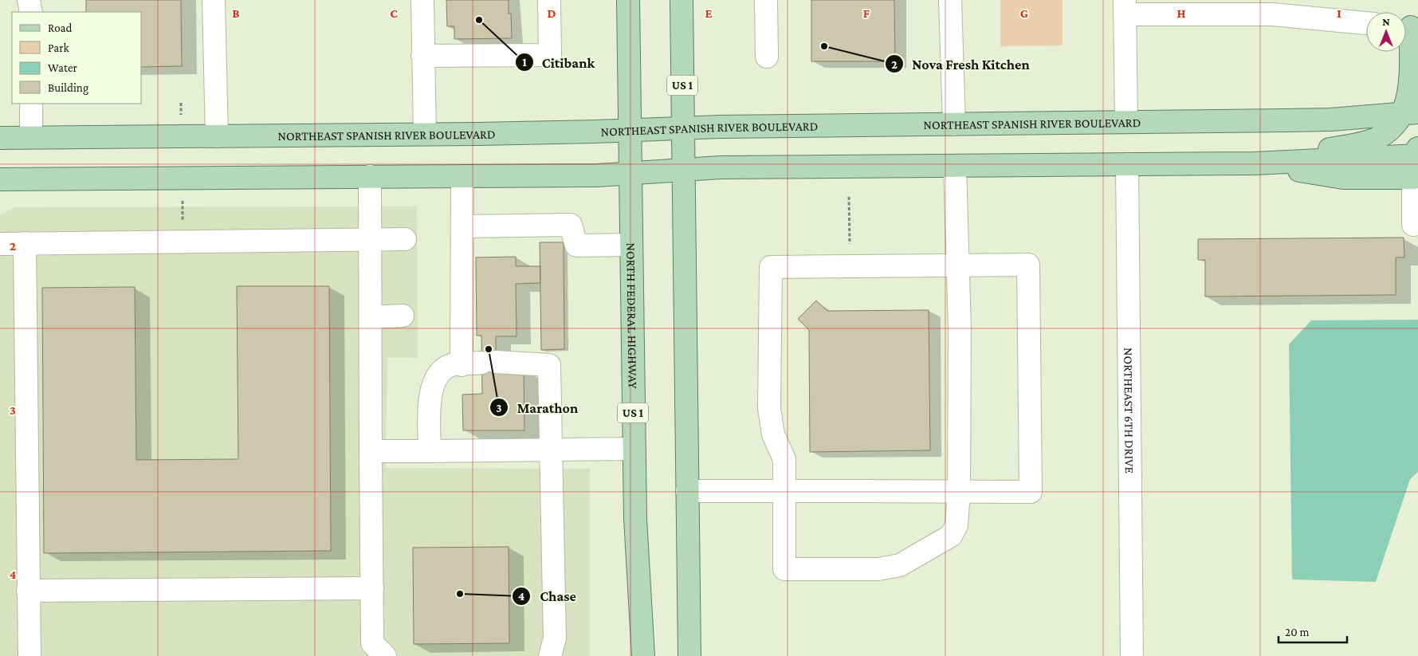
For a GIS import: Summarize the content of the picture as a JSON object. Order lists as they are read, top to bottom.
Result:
{
  "streets": {
    "main road": ["US 1", "NORTHEAST SPANISH RIVER BOULEVARD", "NORTH FEDERAL HIGHWAY"],
    "street": ["NORTHEAST 6TH DRIVE"]
  },
  "crossings": [
    ["US 1", "NORTHEAST SPANISH RIVER BOULEVARD"],
    ["NORTHEAST SPANISH RIVER BOULEVARD", "NORTH FEDERAL HIGHWAY"]
  ],
  "places": [
    "Citibank",
    "Nova Fresh Kitchen",
    "Marathon",
    "Chase"
  ],
  "legend": [
    "Road",
    "Park",
    "Water",
    "Building"
  ],
  "scale_bar": "20 m",
  "north": "top",
  "grid": {
    "columns": [
      "B",
      "C",
      "D",
      "E",
      "F",
      "G",
      "H",
      "I"
    ],
    "rows": ["2", "3", "4"]
  }
}
